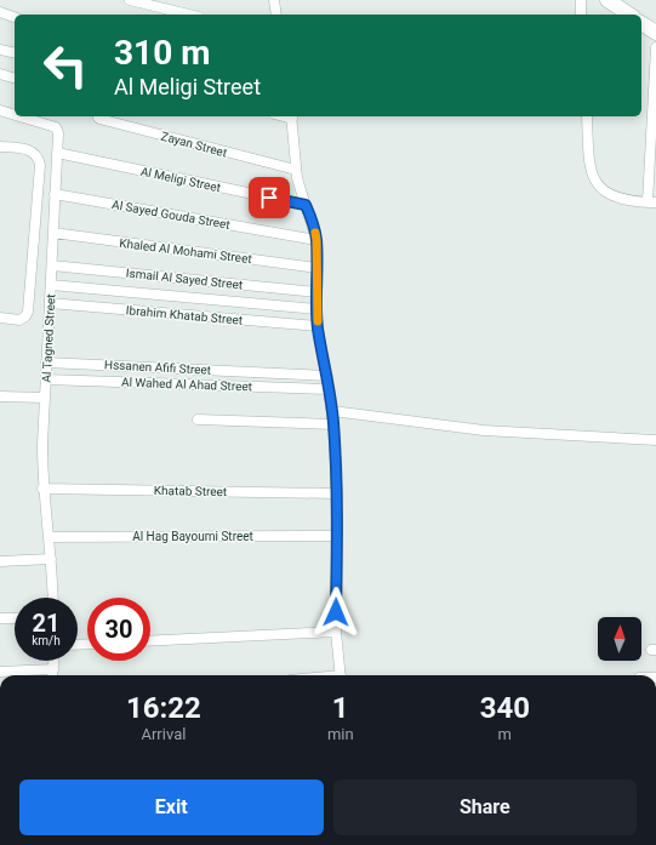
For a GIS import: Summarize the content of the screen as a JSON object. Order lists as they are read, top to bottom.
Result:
{
  "streets": {
    "street": [
      "Zayan Street",
      "Al Meligi Street",
      "Al Sayed Gouda Street",
      "Khaled Al Mohami Street",
      "Ismail Al Sayed Street",
      "Ibrahim Khatab Street",
      "Al Tagned Street",
      "Hssanen Afifi Street",
      "Al Wahed Al Ahad Street",
      "Khatab Street",
      "Al Hag Bayoumi Street"
    ]
  },
  "crossings": [
    ["Al Meligi Street", "Al Tagned Street"],
    ["Al Sayed Gouda Street", "Al Tagned Street"],
    ["Khaled Al Mohami Street", "Al Tagned Street"],
    ["Ismail Al Sayed Street", "Al Tagned Street"],
    ["Ibrahim Khatab Street", "Al Tagned Street"],
    ["Al Tagned Street", "Hssanen Afifi Street"],
    ["Al Tagned Street", "Al Wahed Al Ahad Street"],
    ["Al Tagned Street", "Khatab Street"],
    ["Al Tagned Street", "Al Hag Bayoumi Street"]
  ],
  "north": "top",
  "page": {
    "turn": ["310 m", "Al Meligi Street"],
    "speed": "21 km/h",
    "limit": "30",
    "eta": [
      "16:22",
      "Arrival",
      "1",
      "min",
      "340",
      "m"
    ],
    "buttons": ["Exit", "Share"]
  }
}
